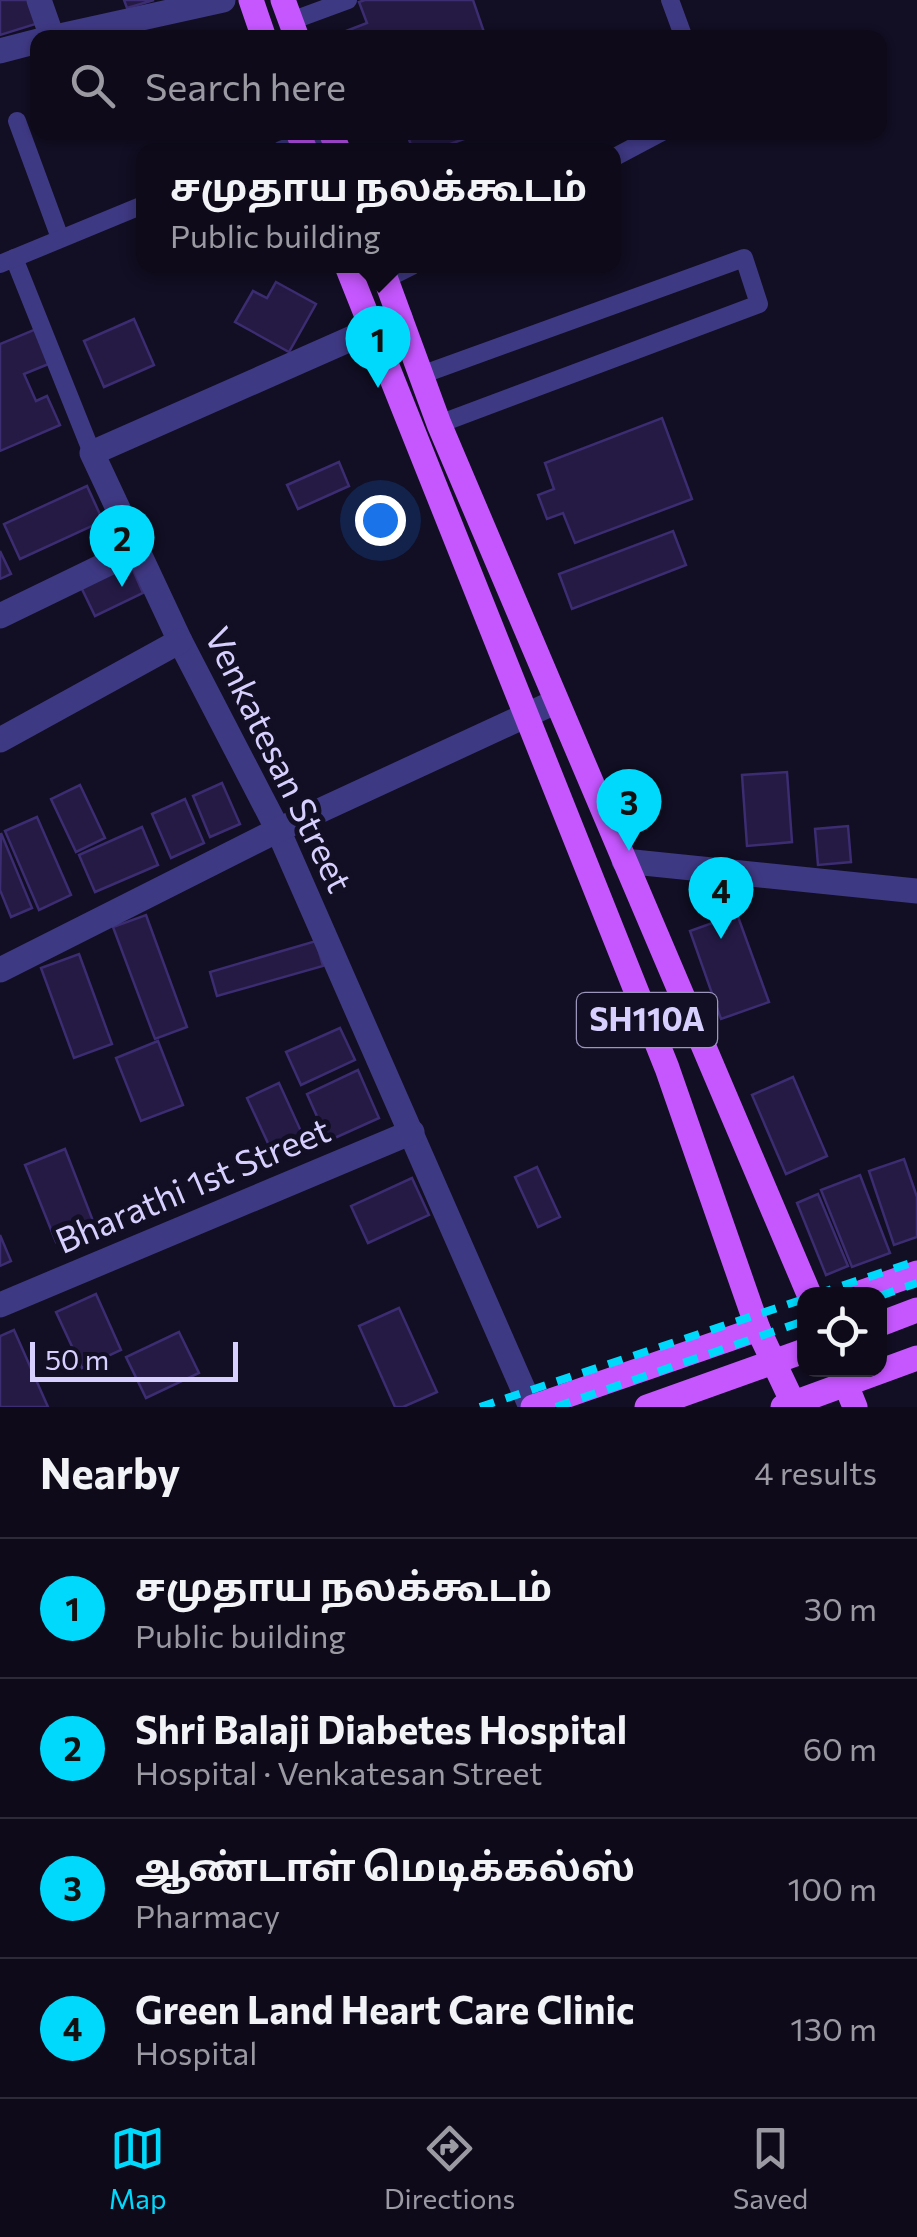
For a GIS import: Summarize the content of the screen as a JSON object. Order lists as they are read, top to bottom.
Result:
{
  "streets": {
    "main road": ["SH110A"],
    "street": ["Venkatesan Street", "Bharathi 1st Street"]
  },
  "crossings": [
    ["Venkatesan Street", "Bharathi 1st Street"]
  ],
  "scale_bar": "50 m",
  "page": {
    "search": "Search here",
    "popup": ["சமுதாய நலக்கூடம்", "Public building"],
    "pins": [
      "1",
      "2",
      "3",
      "4"
    ],
    "scale": "50 m",
    "heading": ["Nearby", "4 results"],
    "list": [
      {
        "mark": "1",
        "name": "சமுதாய நலக்கூடம்",
        "note": "Public building",
        "value": "30 m"
      },
      {
        "mark": "2",
        "name": "Shri Balaji Diabetes Hospital",
        "note": "Hospital · Venkatesan Street",
        "value": "60 m"
      },
      {
        "mark": "3",
        "name": "ஆண்டாள் மெடிக்கல்ஸ்",
        "note": "Pharmacy",
        "value": "100 m"
      },
      {
        "mark": "4",
        "name": "Green Land Heart Care Clinic",
        "note": "Hospital",
        "value": "130 m"
      }
    ],
    "nav": ["Map", "Directions", "Saved"]
  }
}
